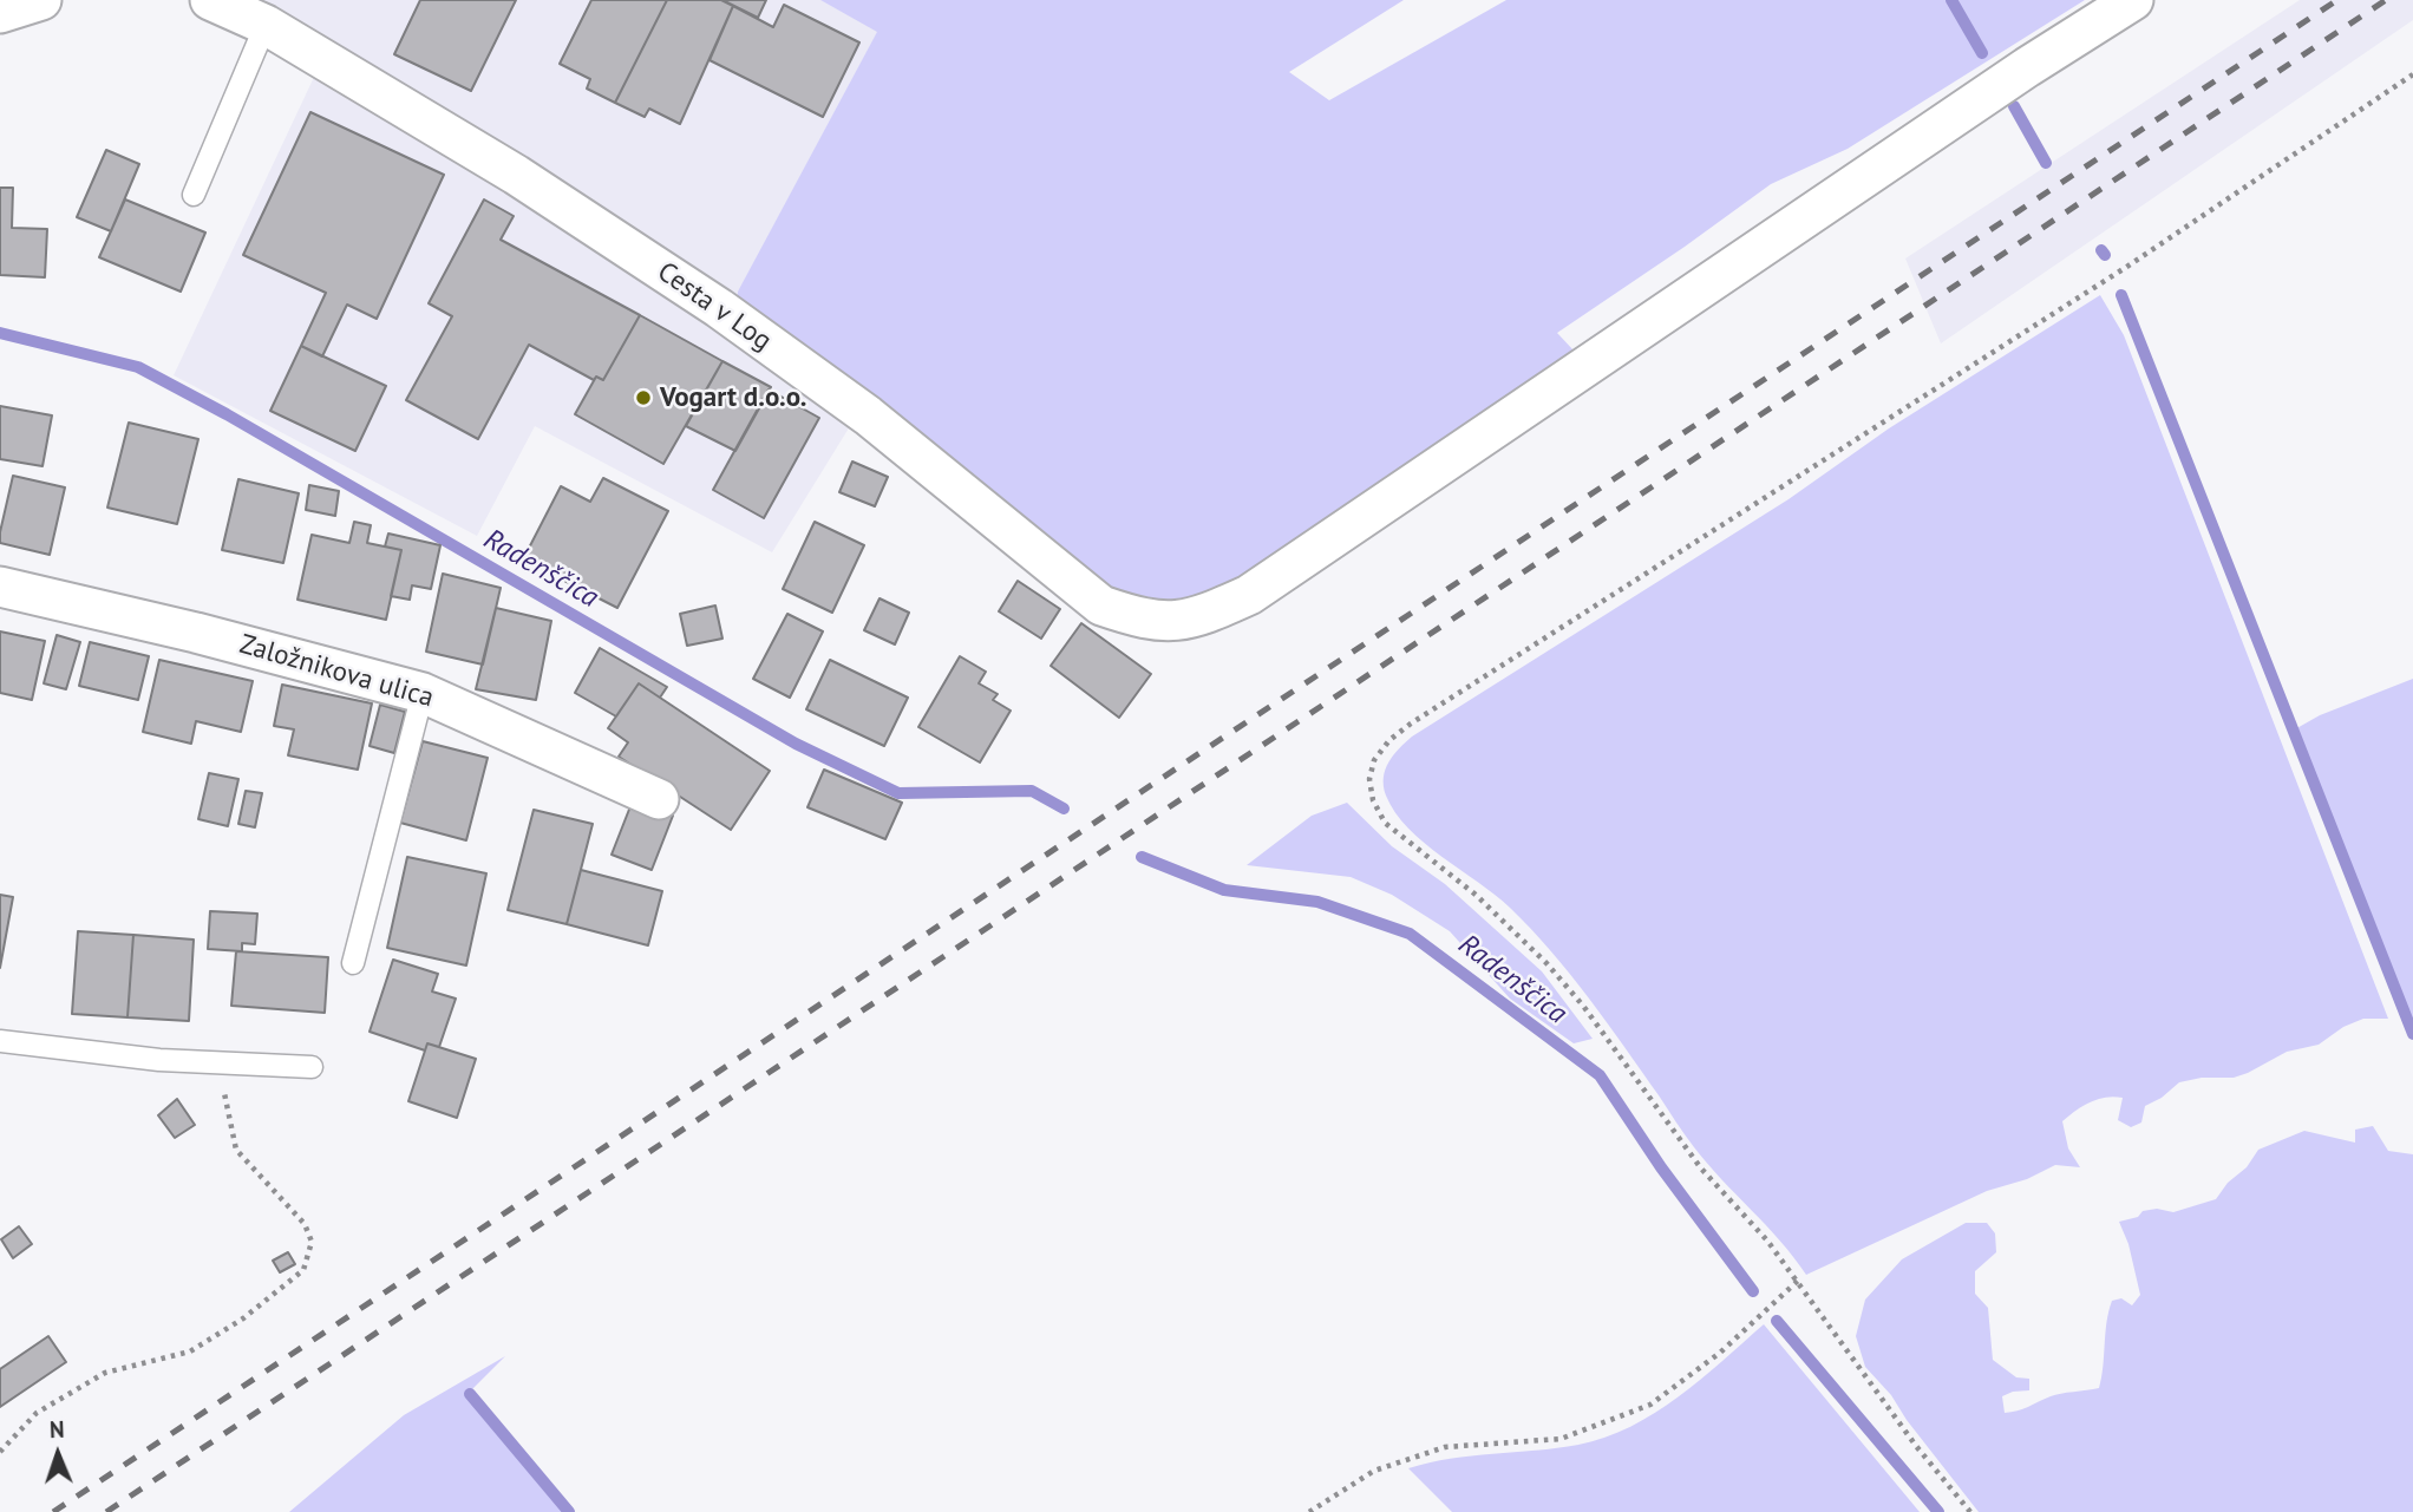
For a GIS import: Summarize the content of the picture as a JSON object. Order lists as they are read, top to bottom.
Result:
{
  "streets": {
    "street": ["Cesta v Log", "Založnikova ulica"]
  },
  "water": ["Radenščica"],
  "places": ["Vogart d.o.o."],
  "north": "top"
}
